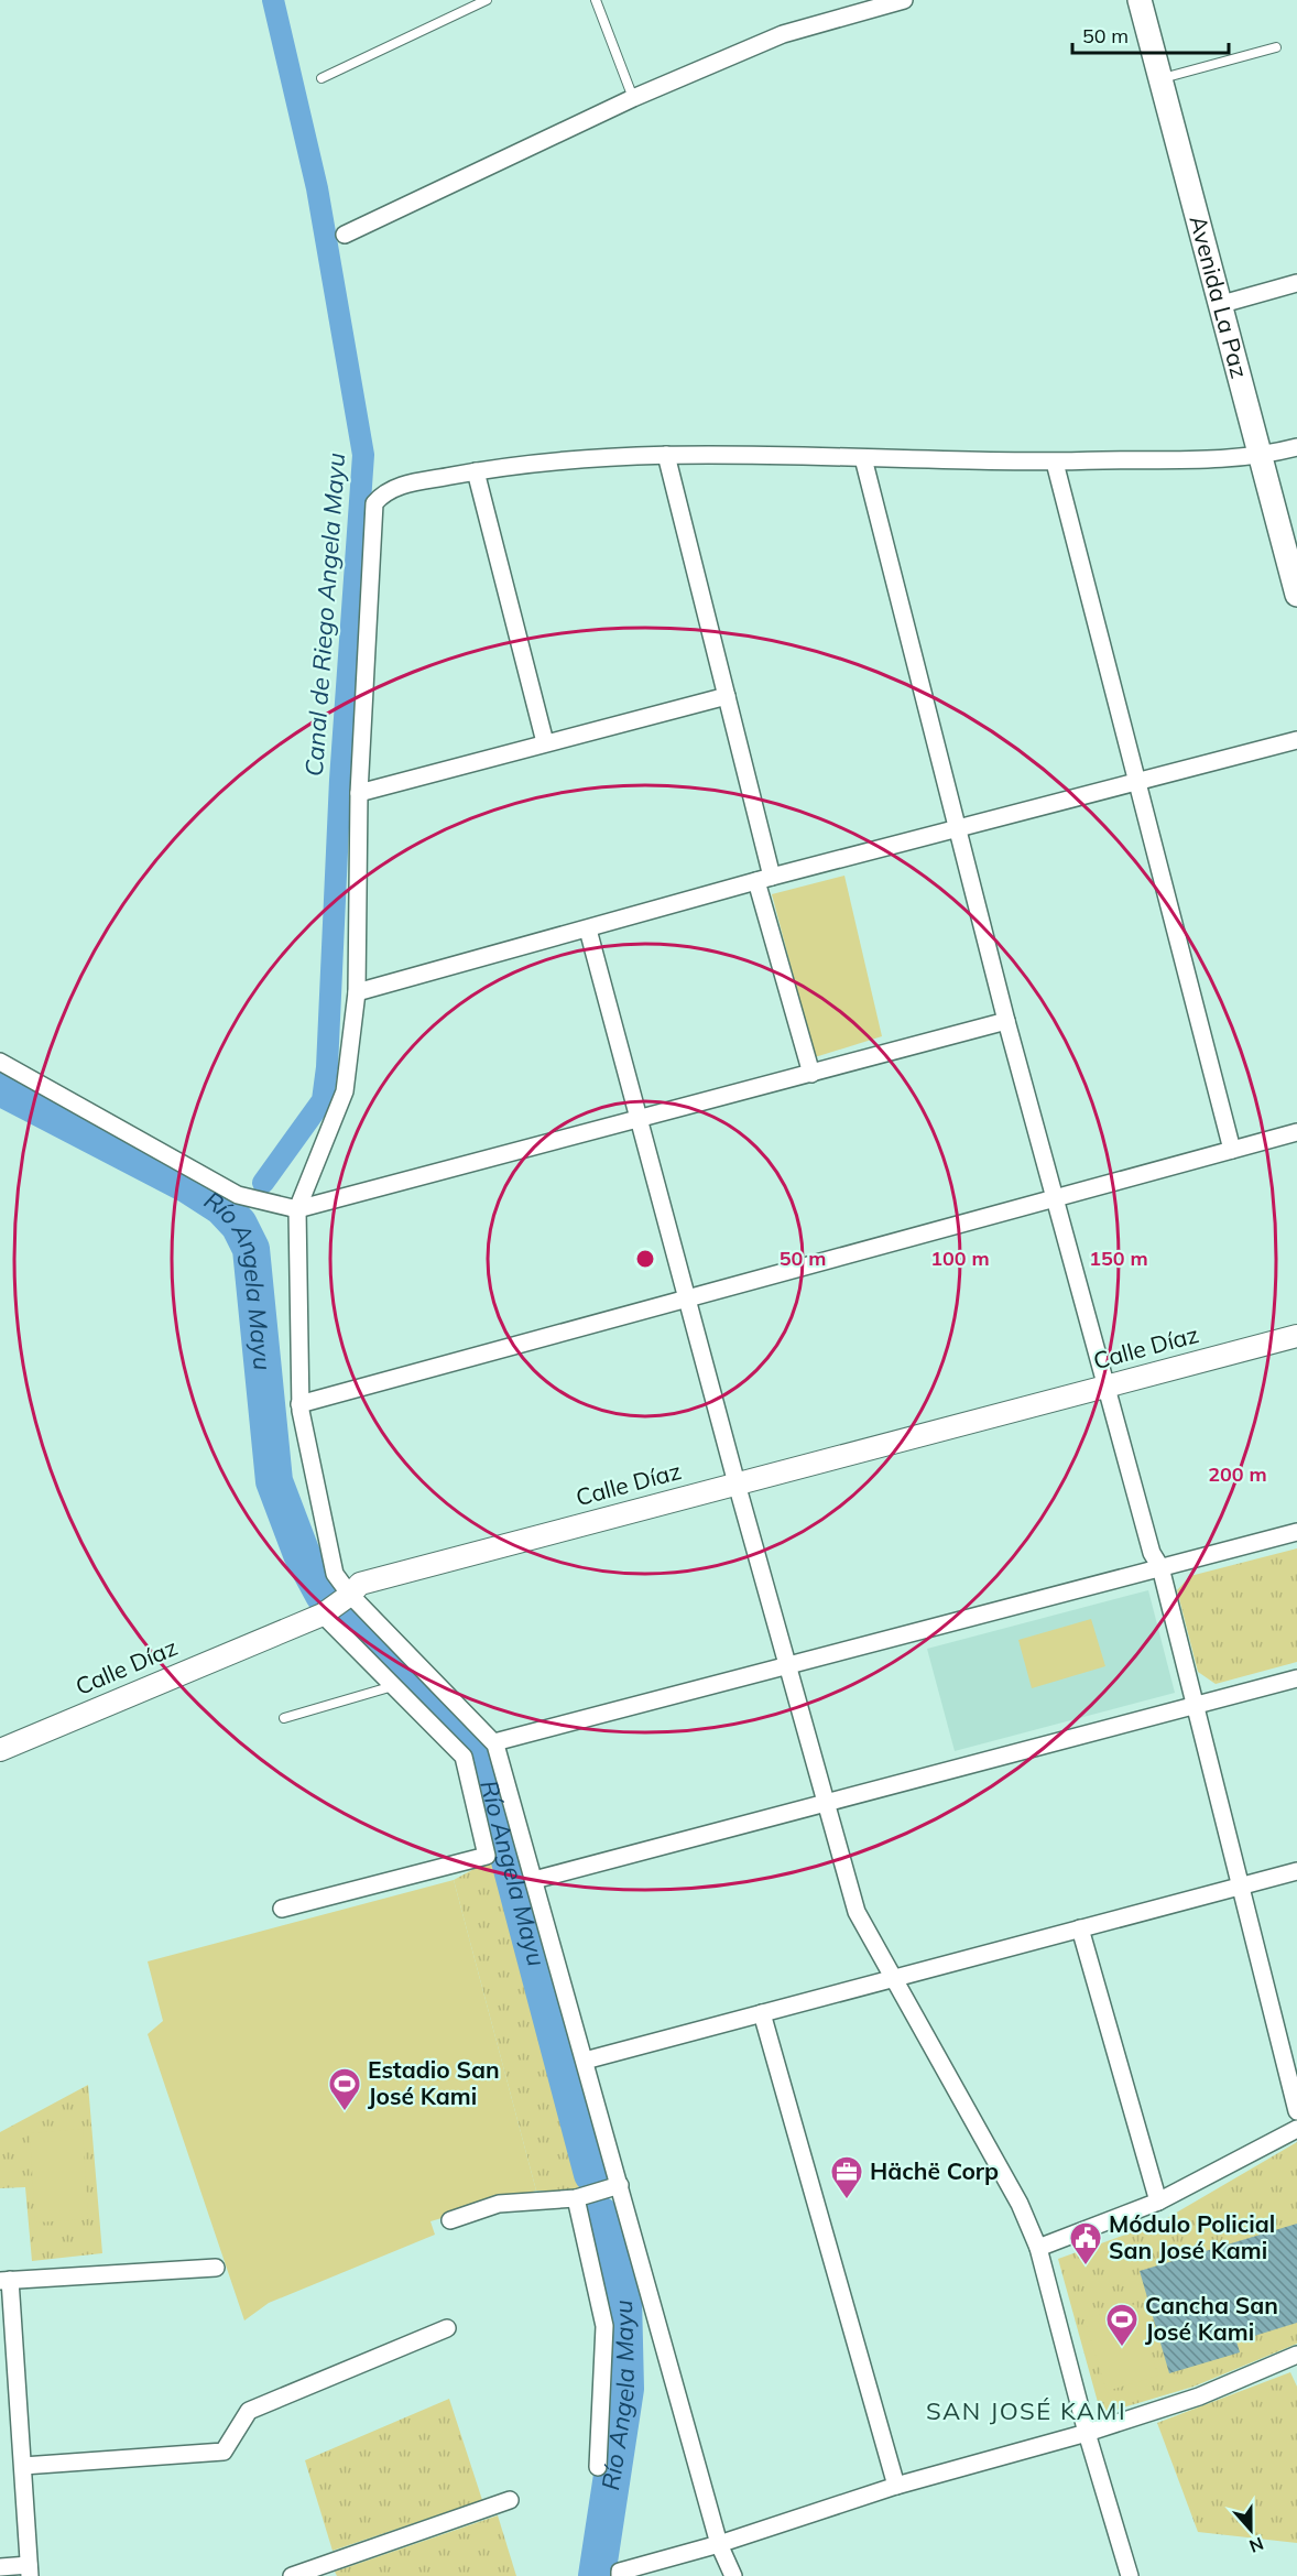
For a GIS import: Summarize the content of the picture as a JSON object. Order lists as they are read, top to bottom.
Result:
{
  "streets": {
    "main road": ["Avenida La Paz"],
    "street": ["Calle Díaz"]
  },
  "districts": ["SAN JOSÉ KAMI"],
  "water": ["Canal de Riego Angela Mayu", "Río Angela Mayu"],
  "places": {
    "sports": ["Estadio San José Kami", "Cancha San José Kami"],
    "office": ["Hächë Corp"],
    "public building": ["Módulo Policial San José Kami"]
  },
  "scale_bar": "50 m",
  "north": "bottom",
  "rings": [
    "50 m",
    "100 m",
    "150 m",
    "200 m"
  ]
}
